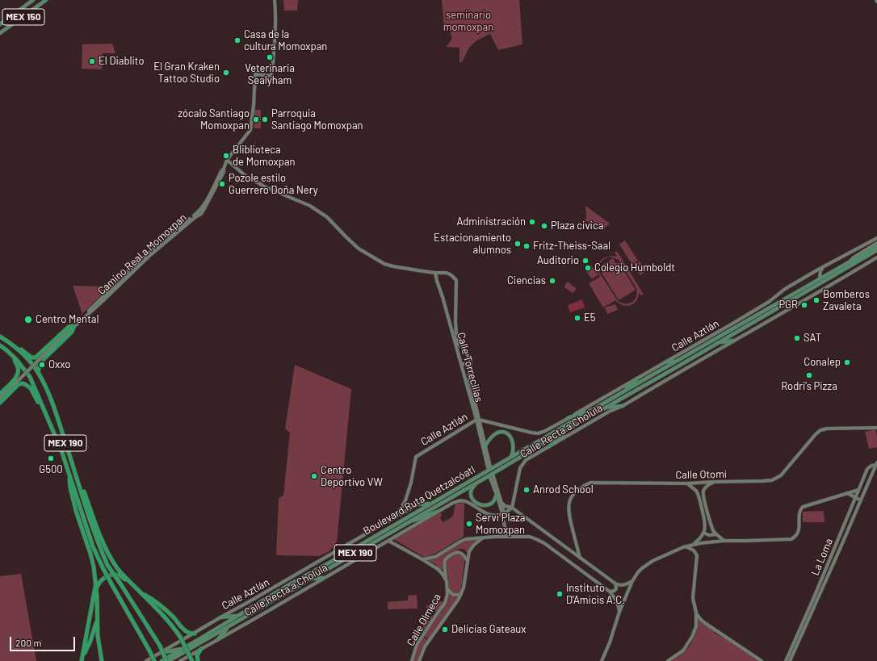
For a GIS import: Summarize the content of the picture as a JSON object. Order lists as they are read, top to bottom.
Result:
{
  "streets": {
    "highway": ["MEX 190"],
    "main road": ["MEX 150", "Calle Recta a Cholula", "Boulevard Ruta Quetzalcóatl"],
    "street": [
      "Camino Real a Momoxpan",
      "Calle Aztlán",
      "Calle Torrecillas",
      "Calle Otomí",
      "La Loma",
      "Calle Olmeca"
    ]
  },
  "crossings": [
    ["Calle Aztlán", "Calle Torrecillas"],
    ["Calle Recta a Cholula", "Boulevard Ruta Quetzalcóatl"],
    ["Calle Recta a Cholula", "Calle Olmeca"]
  ],
  "parks": ["seminario momoxpan"],
  "places": [
    "Casa de la cultura Momoxpan",
    "Veterinaria Sealyham",
    "El Diablito",
    "El Gran Kraken Tattoo Studio",
    "zócalo Santiago Momoxpan",
    "Parroquia Santiago Momoxpan",
    "Bliblioteca de Momoxpan",
    "Pozole estilo Guerrero Doña Nery",
    "Administración",
    "Plaza civica",
    "Estacionamiento alumnos",
    "Fritz-Theiss-Saal",
    "Auditorio",
    "Colegio Humboldt",
    "Ciencias",
    "Bomberos Zavaleta",
    "PGR",
    "E5",
    "Centro Mental",
    "SAT",
    "Conalep",
    "Oxxo",
    "Rodri's Pizza",
    "G500",
    "Centro Deportivo VW",
    "Anrod School",
    "Servi Plaza Momoxpan",
    "Instituto D'Amicis A.C.",
    "Delicias Gateaux"
  ],
  "scale_bar": "200 m"
}
